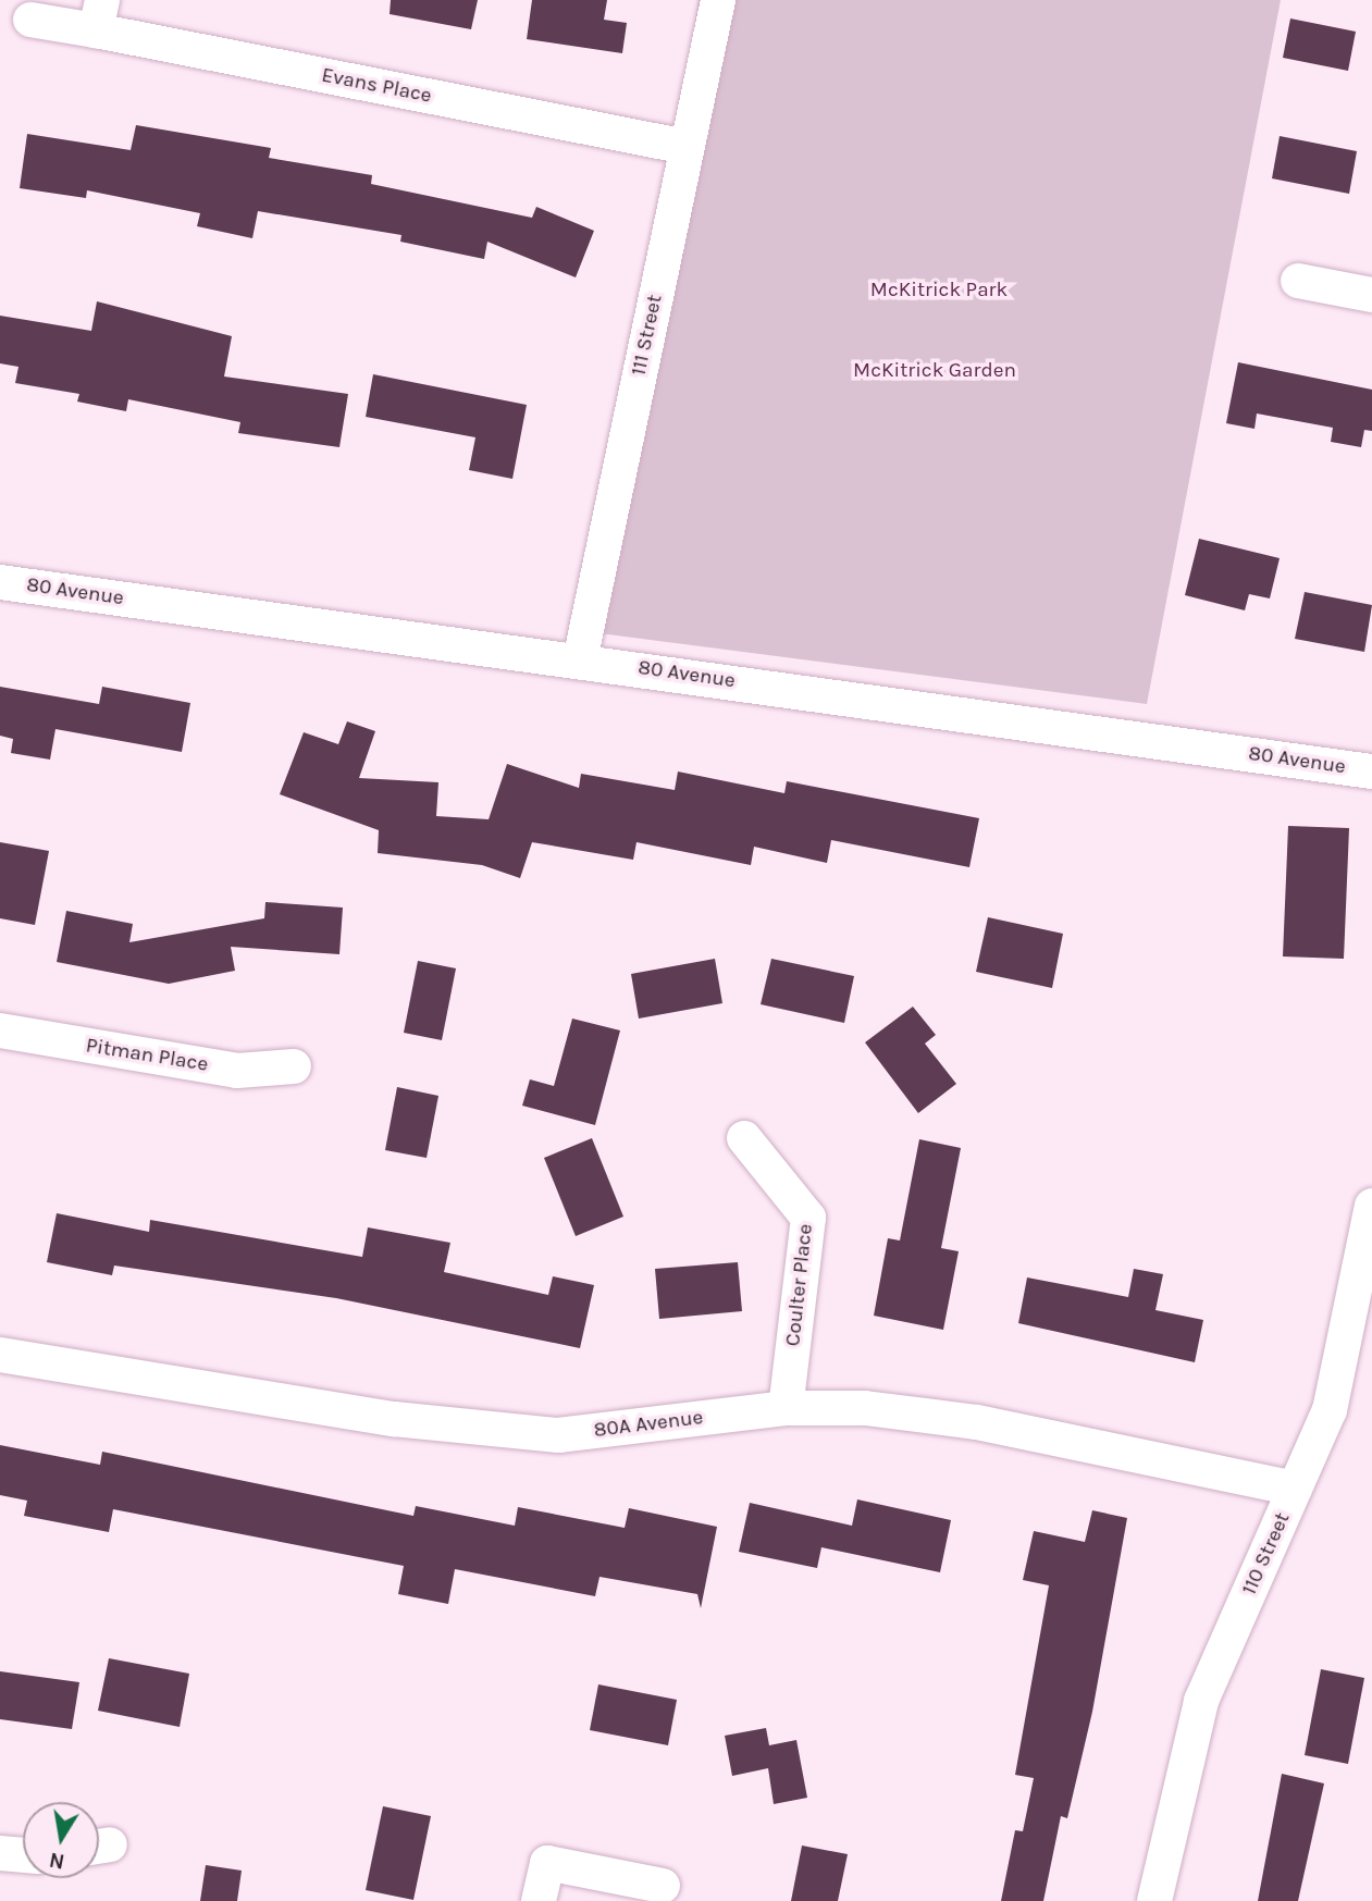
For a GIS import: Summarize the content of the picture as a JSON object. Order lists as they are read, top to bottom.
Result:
{
  "streets": {
    "street": [
      "Evans Place",
      "111 Street",
      "80 Avenue",
      "Pitman Place",
      "Coulter Place",
      "80A Avenue",
      "110 Street"
    ]
  },
  "crossings": [
    ["Evans Place", "111 Street"],
    ["111 Street", "80 Avenue"],
    ["Coulter Place", "80A Avenue"],
    ["80A Avenue", "110 Street"]
  ],
  "parks": ["McKitrick Park", "McKitrick Garden"],
  "north": "bottom"
}
